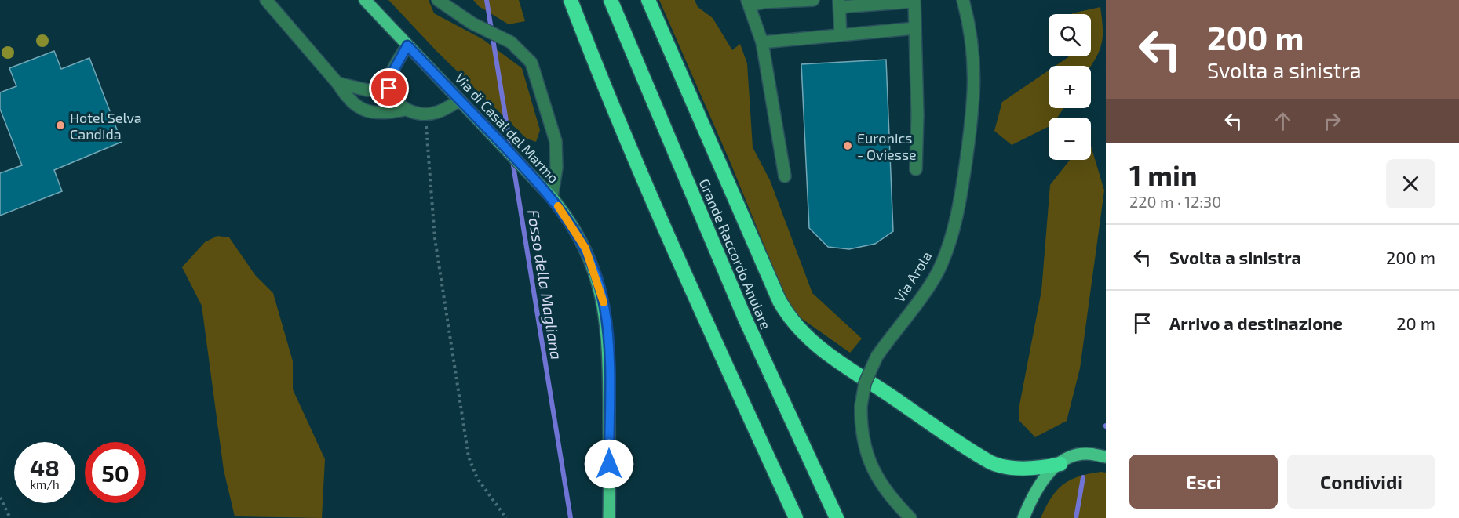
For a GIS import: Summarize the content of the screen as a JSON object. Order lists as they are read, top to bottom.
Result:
{
  "streets": {
    "highway": ["Grande Raccordo Anulare"],
    "main road": ["Via di Casal del Marmo"],
    "street": ["Via Arola"]
  },
  "water": ["Fosso della Magliana"],
  "places": ["Hotel Selva Candida", "Euronics - Oviesse"],
  "page": {
    "turn": ["200 m", "Svolta a sinistra"],
    "map_buttons": ["+", "−"],
    "heading": ["1 min", "220 m · 12:30"],
    "list": [
      {
        "name": "Svolta a sinistra",
        "value": "200 m"
      },
      {
        "name": "Arrivo a destinazione",
        "value": "20 m"
      }
    ],
    "speed": "48 km/h",
    "limit": "50",
    "buttons": ["Esci", "Condividi"]
  }
}
